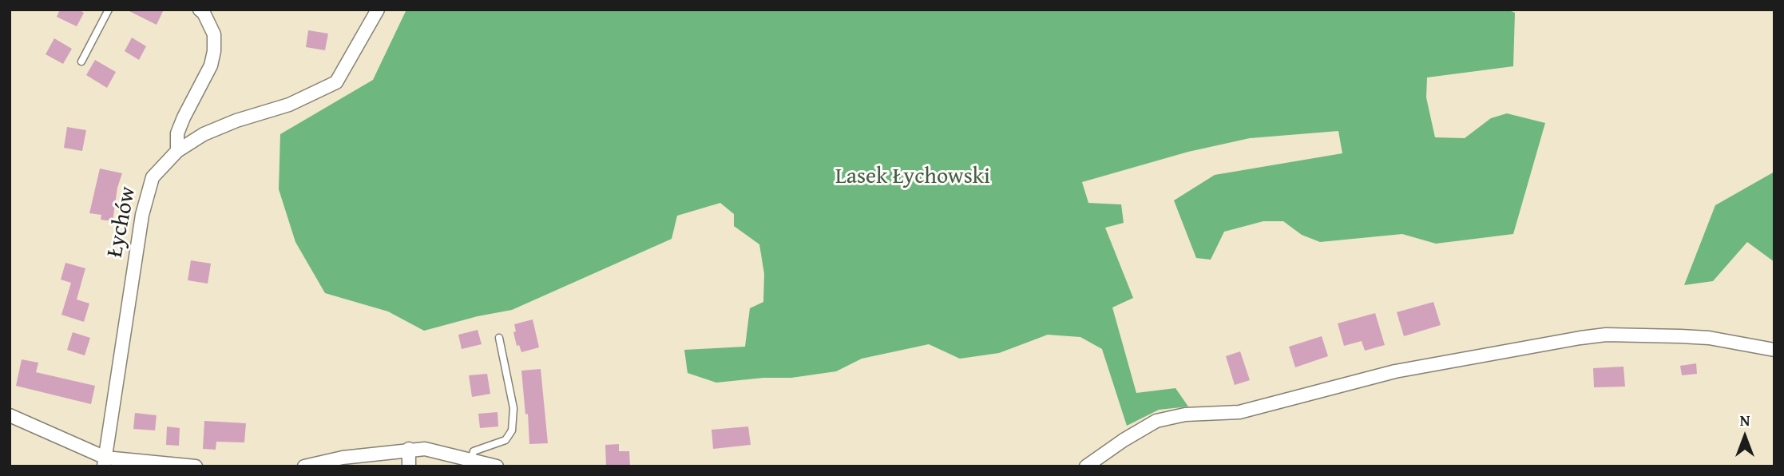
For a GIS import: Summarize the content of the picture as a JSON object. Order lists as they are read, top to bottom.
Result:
{
  "streets": {
    "street": ["Łychów"]
  },
  "parks": ["Lasek Łychowski"],
  "north": "top"
}
